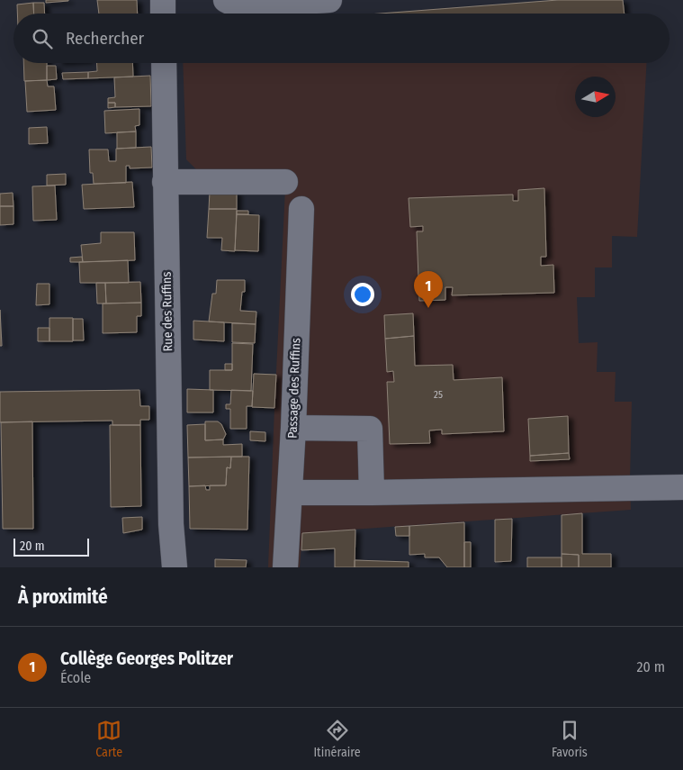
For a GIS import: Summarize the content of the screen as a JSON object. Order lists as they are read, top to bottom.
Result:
{
  "streets": {
    "street": ["Rue des Ruffins", "Passage des Ruffins"]
  },
  "house_numbers": ["25"],
  "scale_bar": "20 m",
  "north": "right",
  "page": {
    "search": "Rechercher",
    "pins": "1",
    "scale": "20 m",
    "heading": "À proximité",
    "list": [
      {
        "mark": "1",
        "name": "Collège Georges Politzer",
        "note": "École",
        "value": "20 m"
      }
    ],
    "nav": ["Carte", "Itinéraire", "Favoris"]
  }
}
